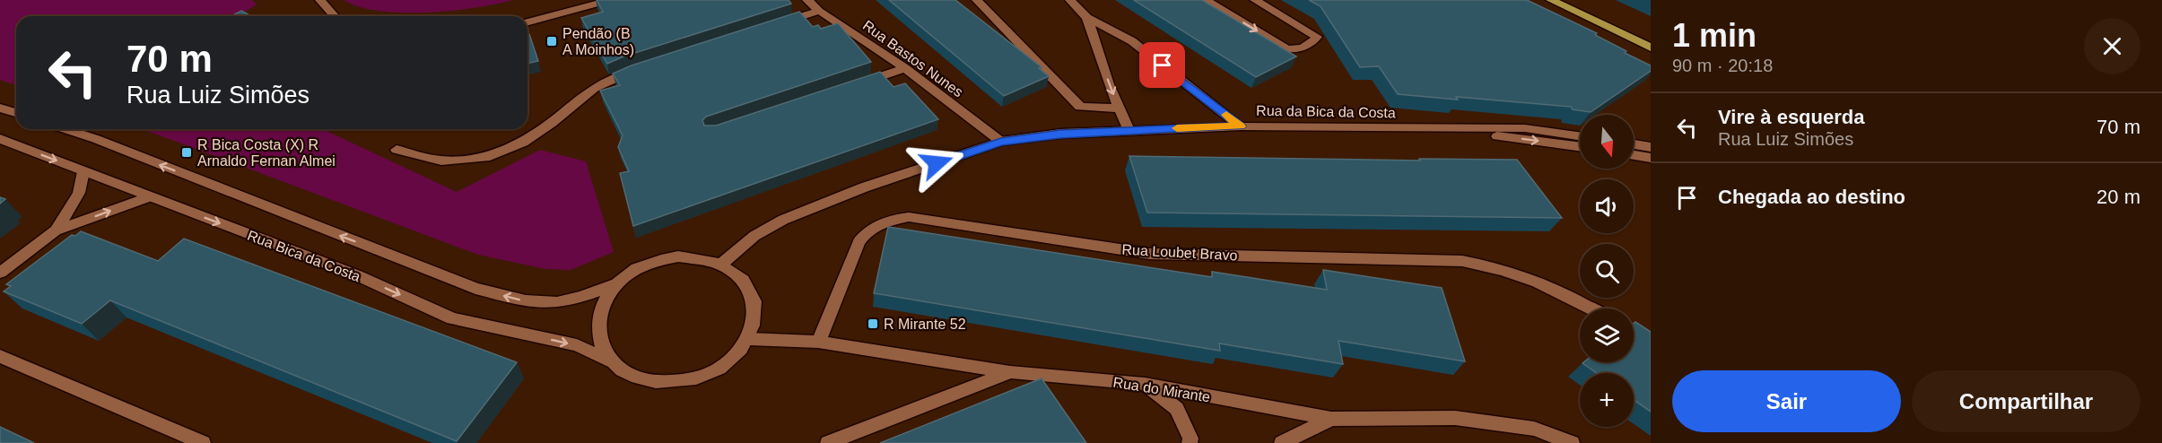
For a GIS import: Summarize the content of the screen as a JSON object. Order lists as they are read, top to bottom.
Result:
{
  "streets": {
    "street": [
      "Rua Bastos Nunes",
      "Rua da Bica da Costa",
      "Rua Loubet Bravo",
      "Rua Bica da Costa",
      "Rua do Mirante"
    ]
  },
  "crossings": [
    ["Rua Bastos Nunes", "Rua da Bica da Costa"],
    ["Rua da Bica da Costa", "Rua Bica da Costa"],
    ["Rua da Bica da Costa", "Rua do Mirante"],
    ["Rua Loubet Bravo", "Rua do Mirante"],
    ["Rua Bica da Costa", "Rua do Mirante"]
  ],
  "places": {
    "transit": ["Pendão (B A Moinhos)", "R Bica Costa (X) R Arnaldo Fernan Almei", "R Mirante 52"]
  },
  "north": "bottom",
  "page": {
    "heading": ["1 min", "90 m · 20:18"],
    "turn": ["70 m", "Rua Luiz Simões"],
    "list": [
      {
        "name": "Vire à esquerda",
        "note": "Rua Luiz Simões",
        "value": "70 m"
      },
      {
        "name": "Chegada ao destino",
        "value": "20 m"
      }
    ],
    "map_buttons": "+",
    "buttons": ["Sair", "Compartilhar"]
  }
}
